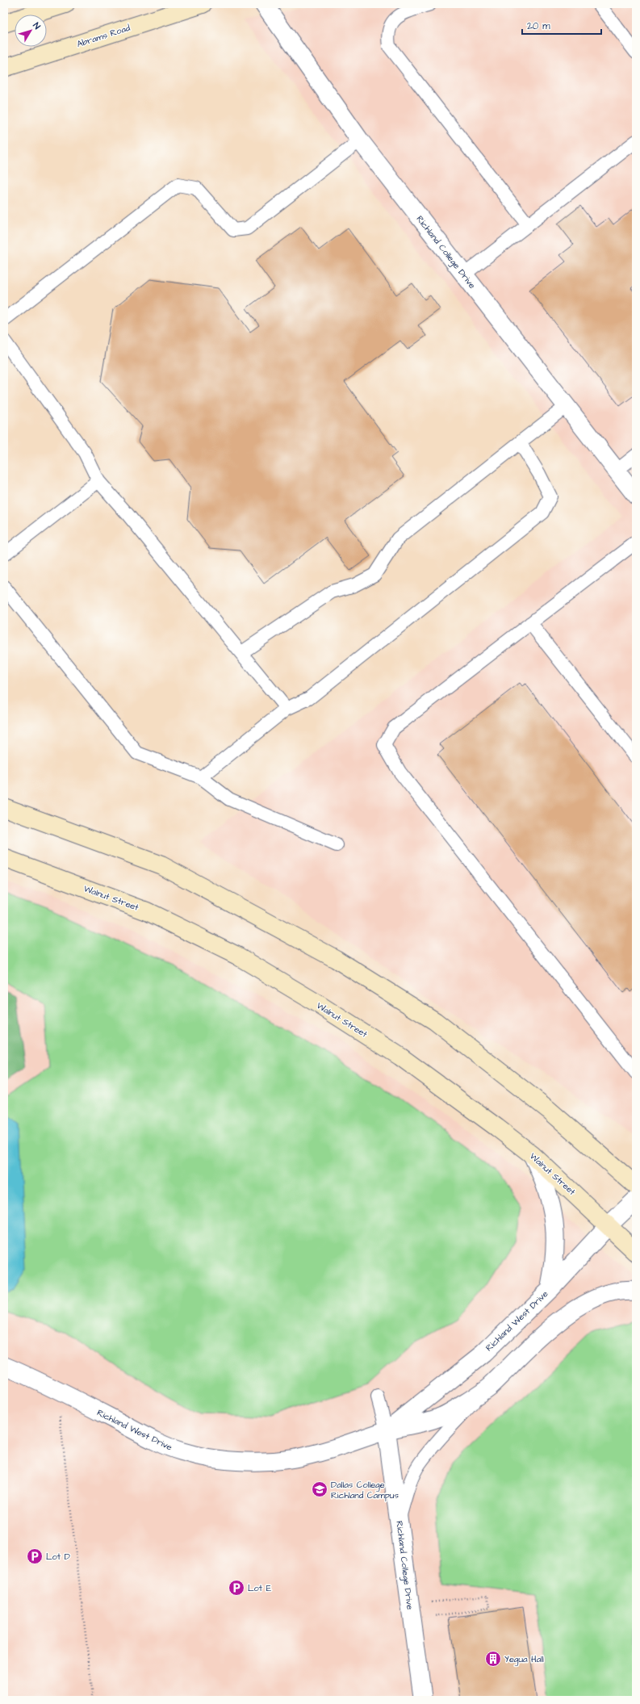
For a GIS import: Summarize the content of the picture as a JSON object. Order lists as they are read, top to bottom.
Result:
{
  "streets": {
    "main road": ["Abrams Road", "Walnut Street"],
    "street": ["Richland College Drive", "Richland West Drive"]
  },
  "crossings": [
    ["Richland College Drive", "Richland West Drive"],
    ["Walnut Street", "Richland West Drive"]
  ],
  "places": {
    "school or university": ["Dallas College Richland Campus"],
    "parking": ["Lot D", "Lot E"],
    "building": ["Yegua Hall"]
  },
  "scale_bar": "20 m",
  "north": "top right"
}
